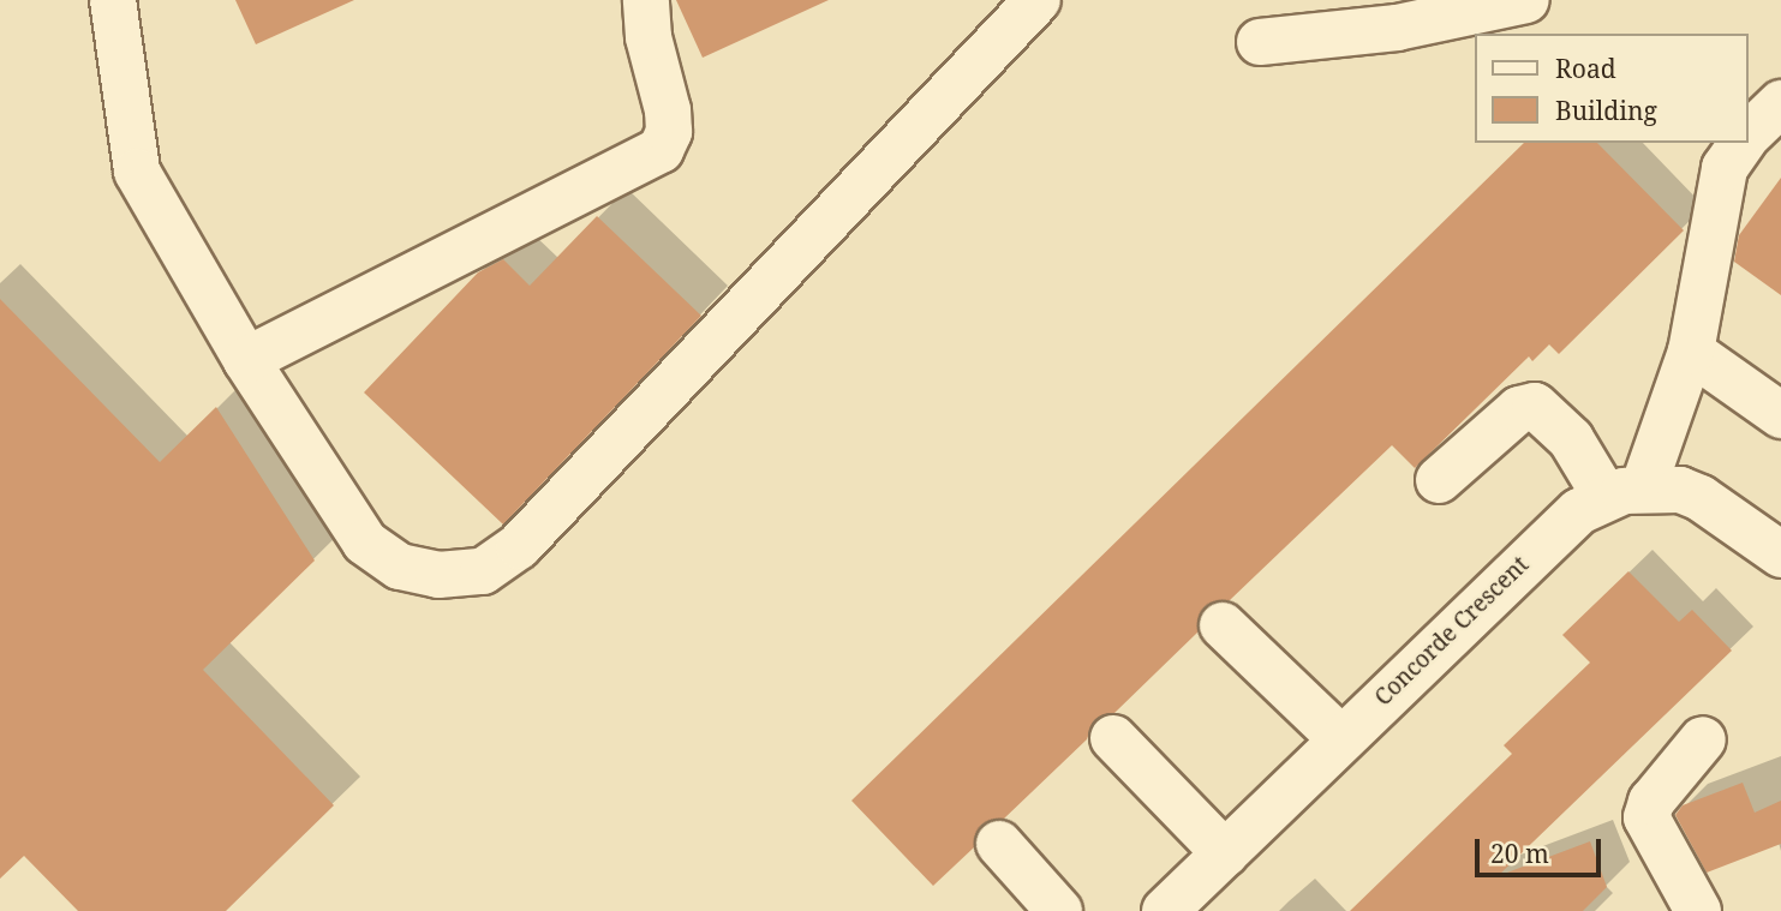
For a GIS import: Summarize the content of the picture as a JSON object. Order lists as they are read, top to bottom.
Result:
{
  "streets": {
    "street": ["Concorde Crescent"]
  },
  "legend": ["Road", "Building"],
  "scale_bar": "20 m"
}
